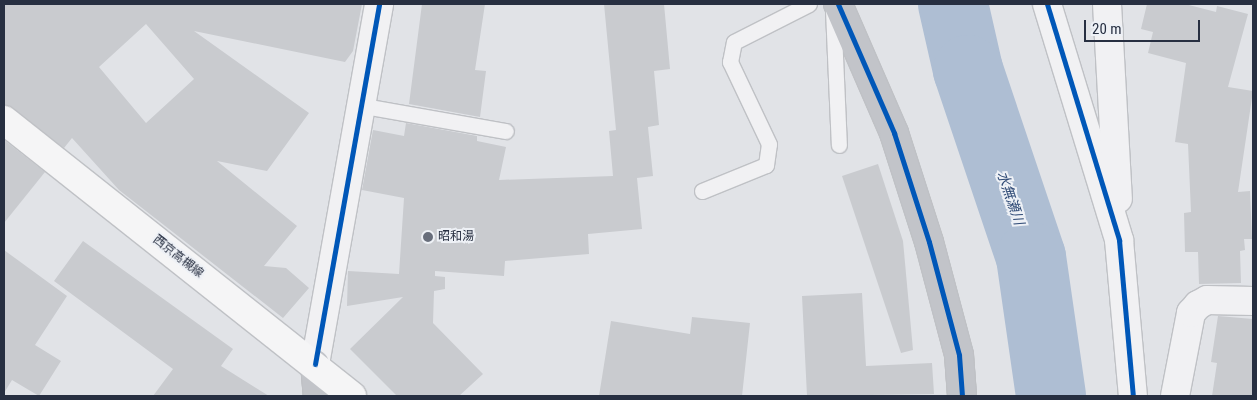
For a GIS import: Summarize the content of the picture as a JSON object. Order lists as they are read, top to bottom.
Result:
{
  "streets": {
    "main road": ["西京高槻線"]
  },
  "water": ["水無瀬川"],
  "places": ["昭和湯"],
  "scale_bar": "20 m"
}
